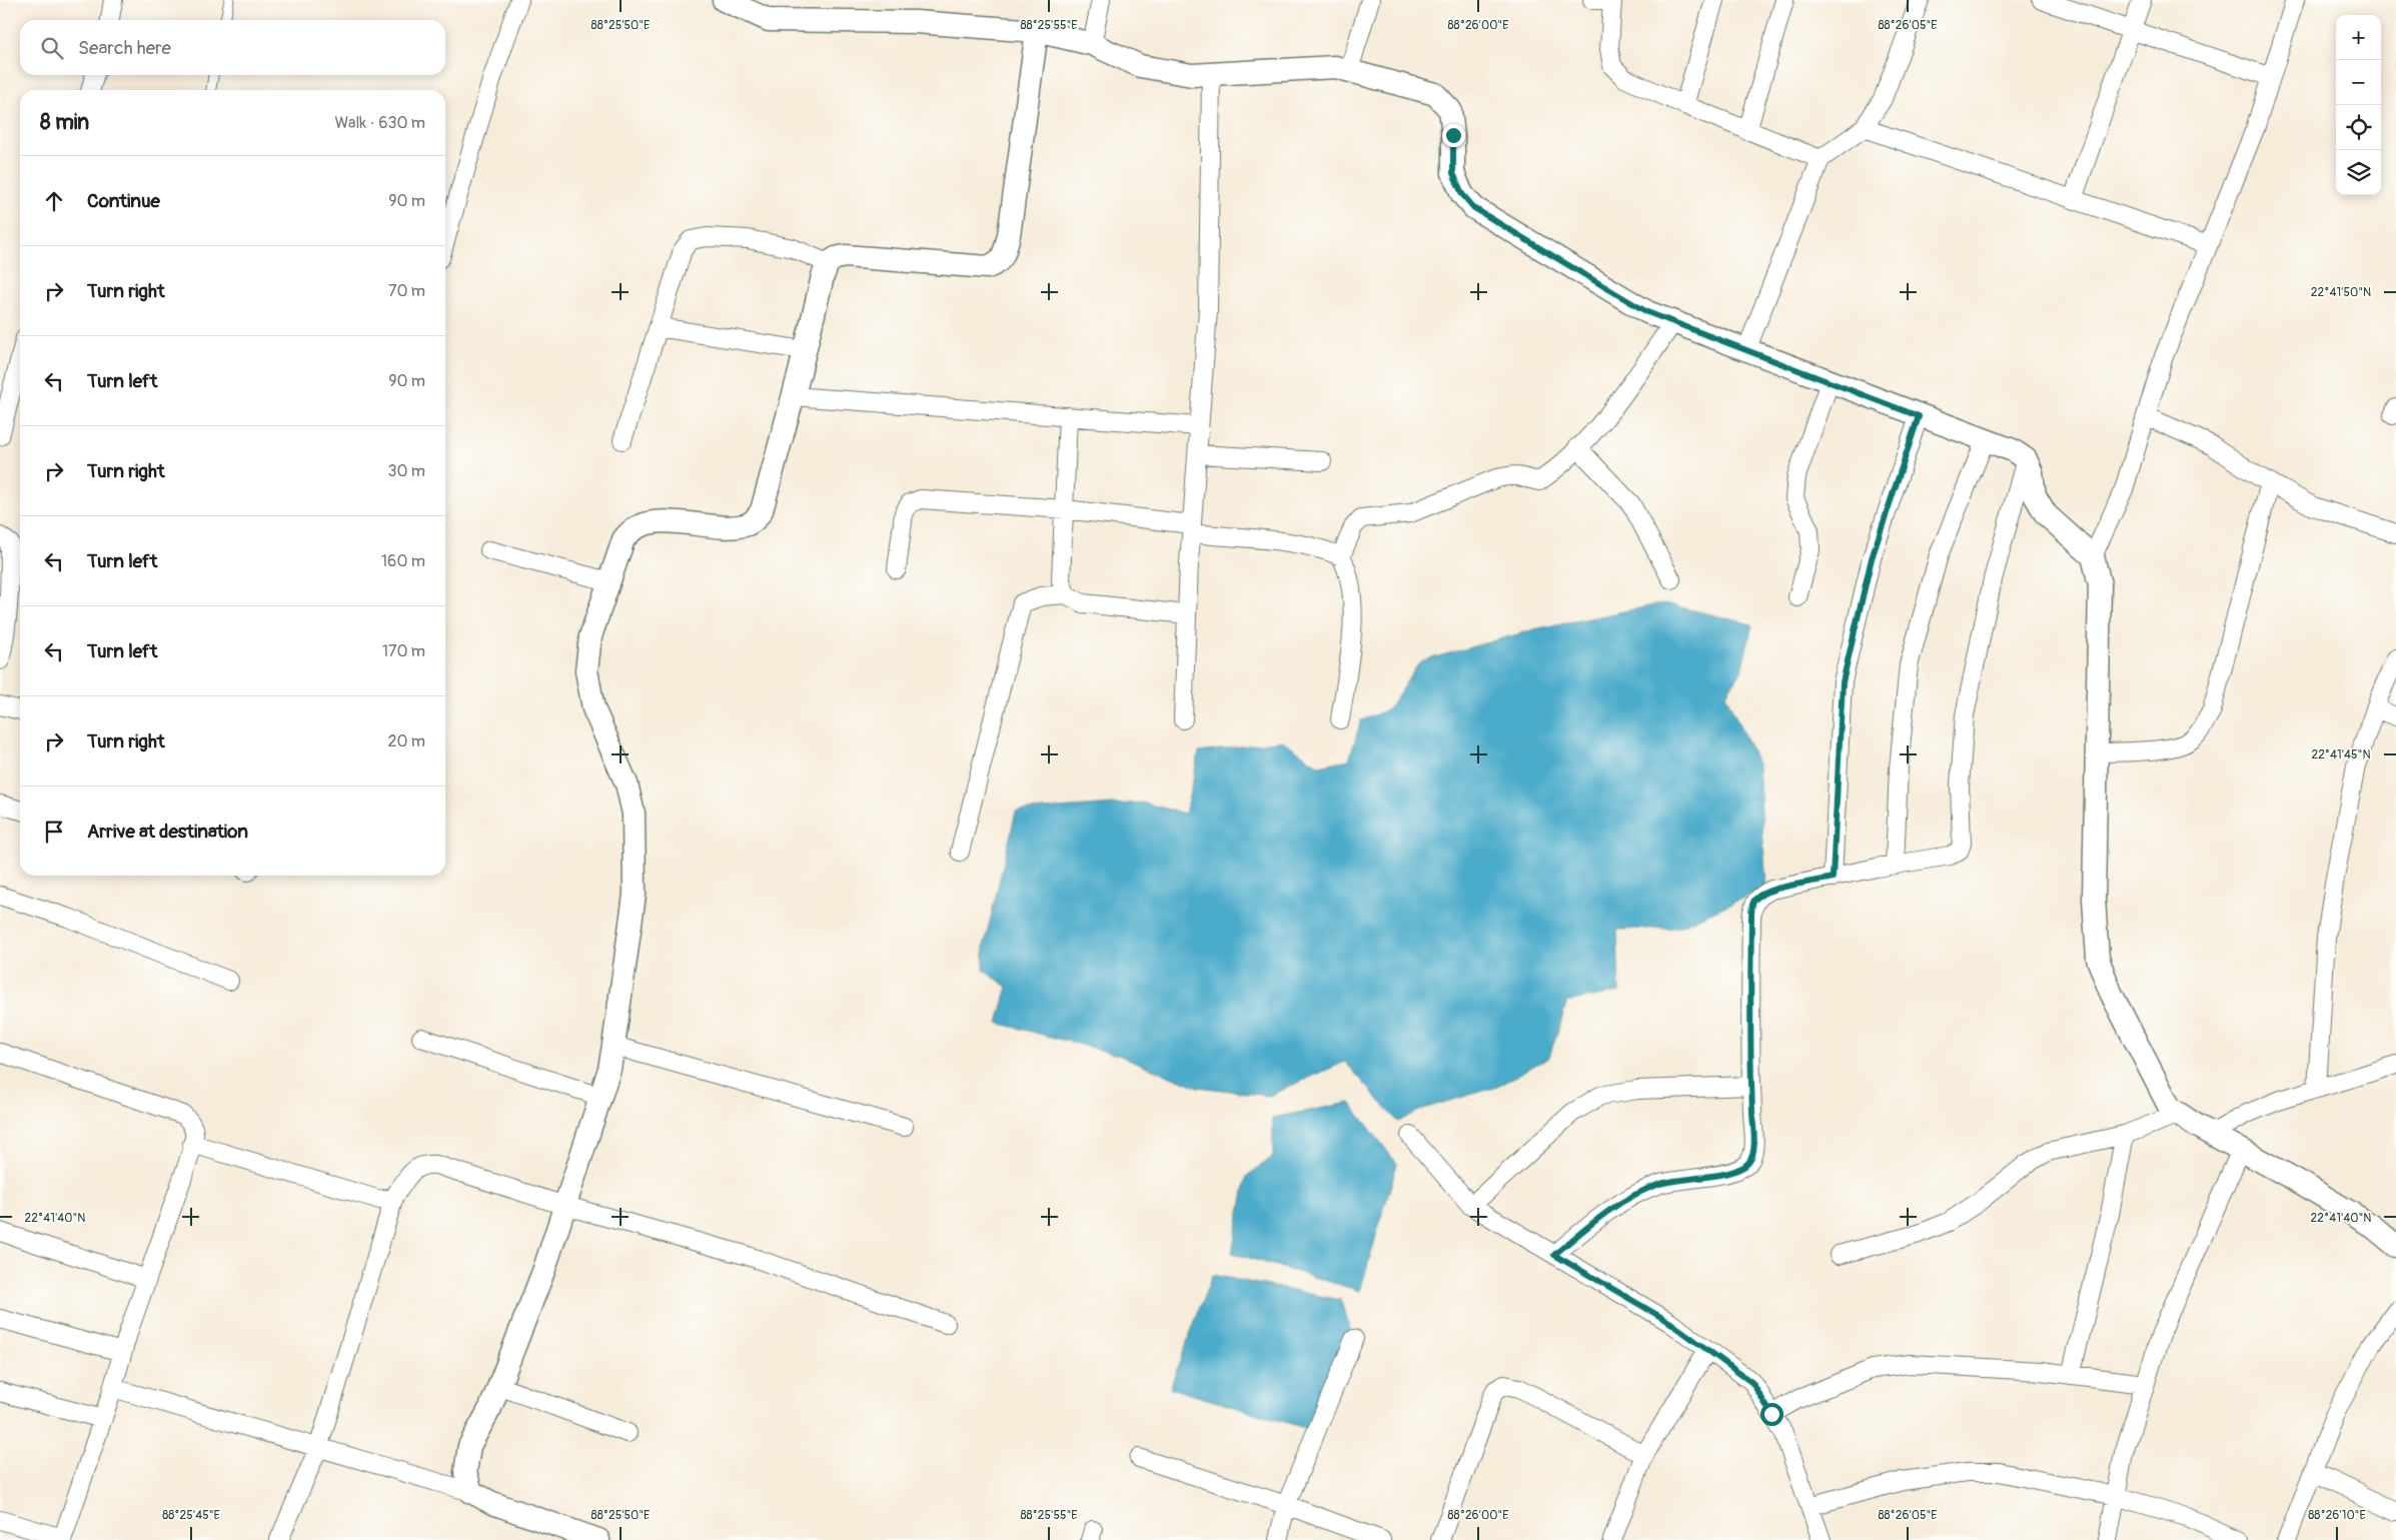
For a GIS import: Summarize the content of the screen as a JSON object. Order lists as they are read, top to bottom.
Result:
{
  "page": {
    "map_buttons": ["+", "−"],
    "search": "Search here",
    "heading": ["8 min", "Walk · 630 m"],
    "list": [
      ["Continue", "90 m"],
      ["Turn right", "70 m"],
      ["Turn left", "90 m"],
      ["Turn right", "30 m"],
      ["Turn left", "160 m"],
      ["Turn left", "170 m"],
      ["Turn right", "20 m"],
      "Arrive at destination"
    ]
  },
  "coordinates": [
    "88°25'50\"E",
    "88°25'55\"E",
    "88°26'00\"E",
    "88°26'05\"E",
    "22°41'50\"N",
    "22°41'45\"N",
    "22°41'40\"N",
    "88°25'45\"E",
    "88°26'10\"E"
  ]
}
